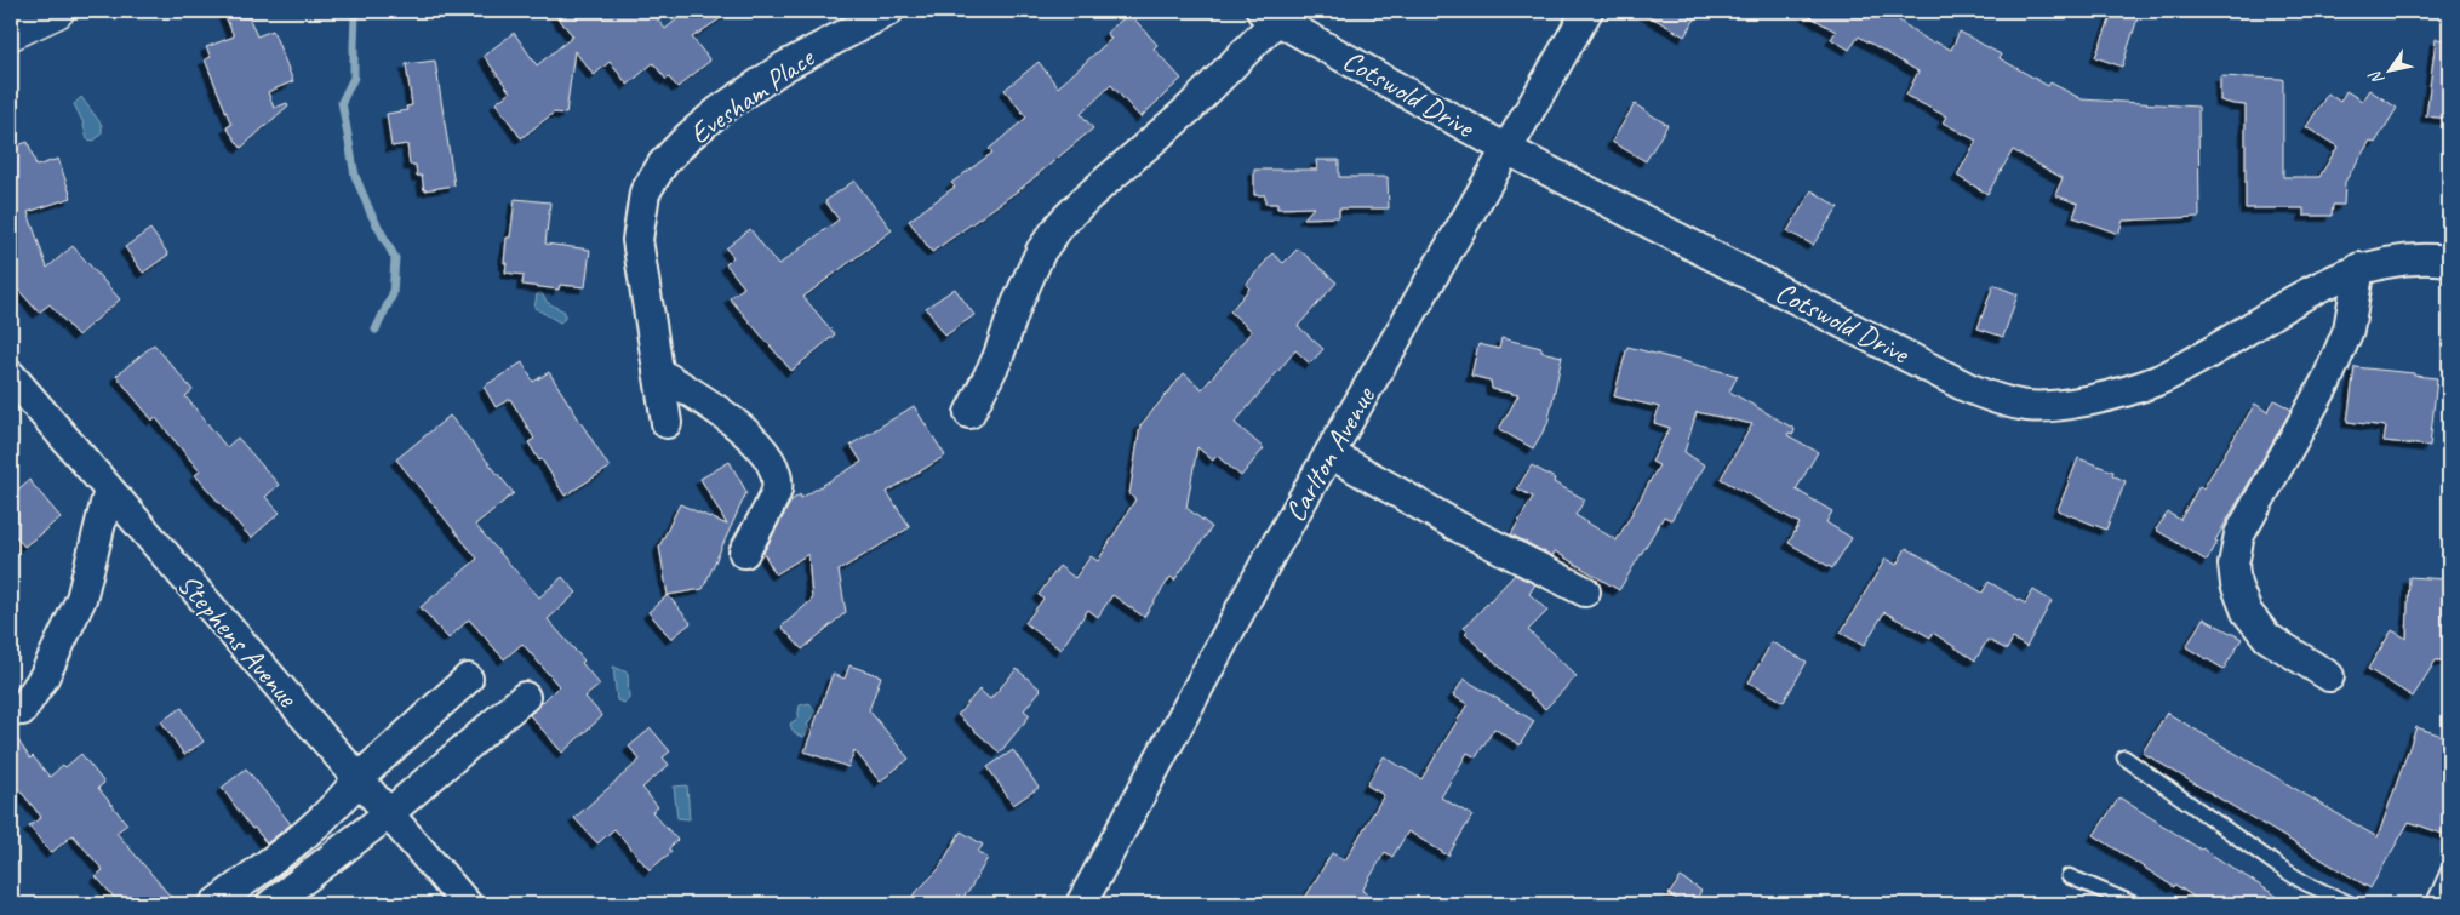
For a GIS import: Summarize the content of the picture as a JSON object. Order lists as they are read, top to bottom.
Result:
{
  "streets": {
    "street": [
      "Cotswold Drive",
      "Evesham Place",
      "Carlton Avenue",
      "Stephens Avenue"
    ]
  },
  "crossings": [
    ["Cotswold Drive", "Carlton Avenue"]
  ],
  "north": "bottom left"
}
